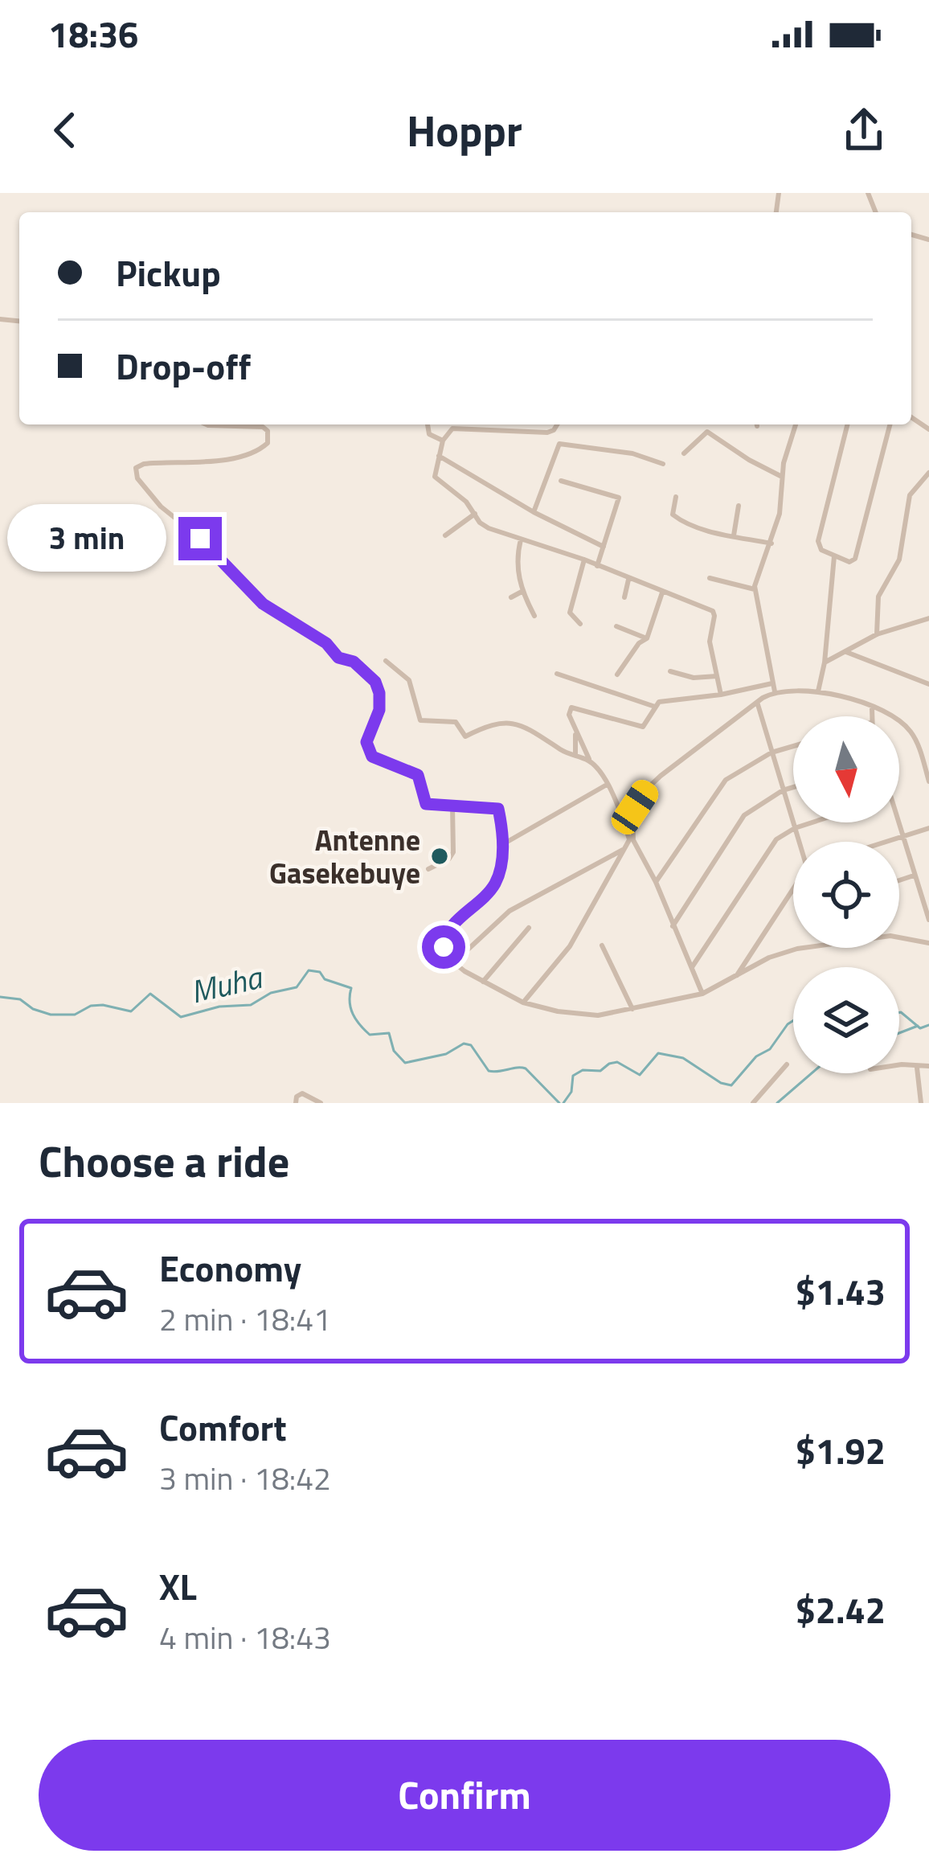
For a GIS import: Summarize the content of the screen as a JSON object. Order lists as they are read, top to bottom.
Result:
{
  "water": ["Muha"],
  "places": ["Antenne Gasekebuye"],
  "north": "bottom",
  "page": {
    "status": "18:36",
    "header": "Hoppr",
    "banner": ["Pickup", "Drop-off"],
    "bubble": "3 min",
    "heading": "Choose a ride",
    "list": [
      {
        "name": "Economy",
        "note": "2 min · 18:41",
        "value": "$1.43"
      },
      {
        "name": "Comfort",
        "note": "3 min · 18:42",
        "value": "$1.92"
      },
      {
        "name": "XL",
        "note": "4 min · 18:43",
        "value": "$2.42"
      }
    ],
    "buttons": "Confirm"
  }
}
